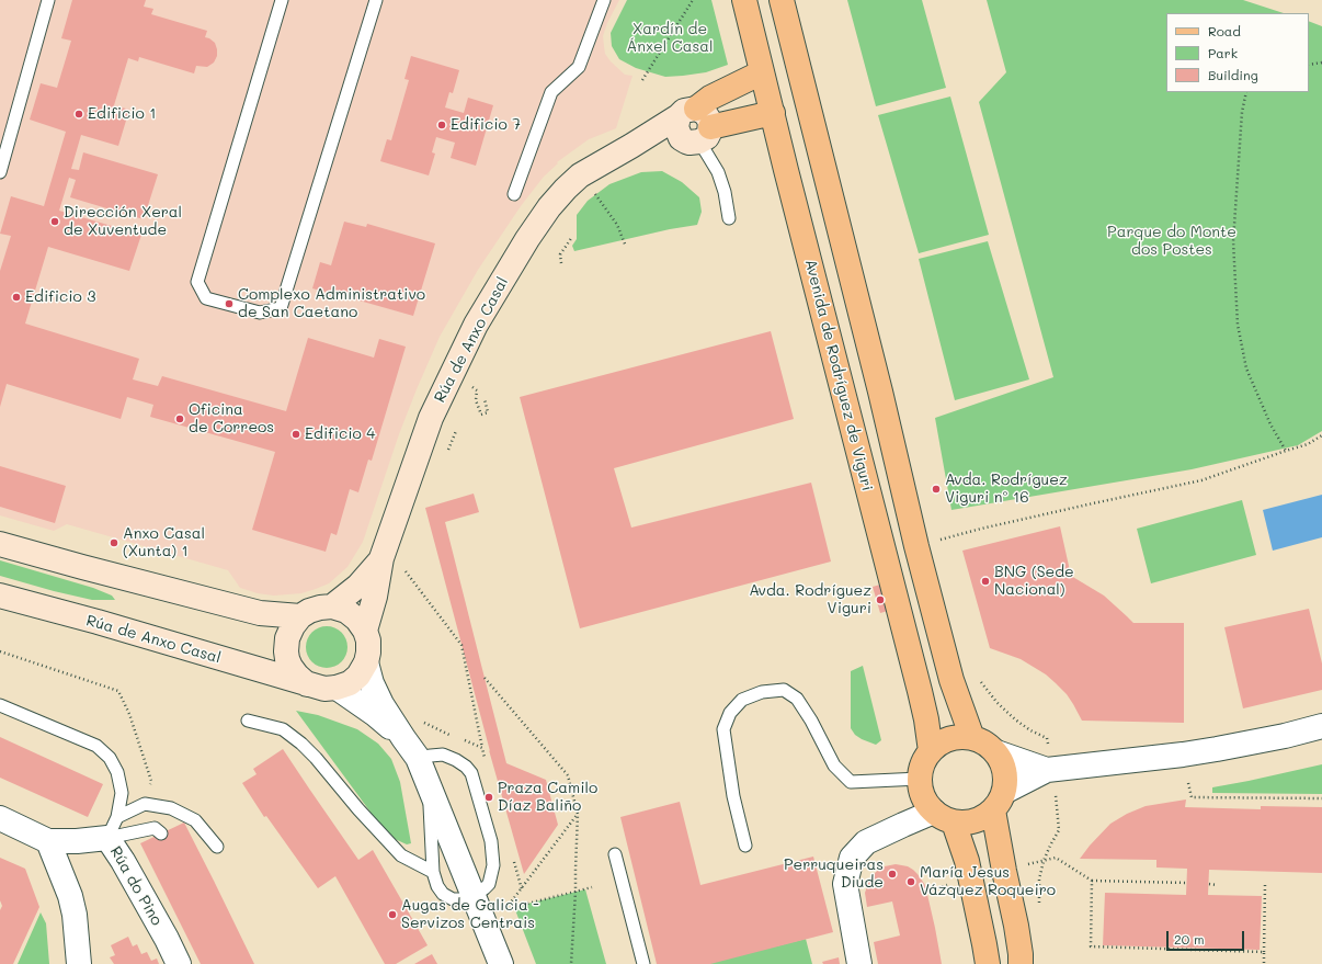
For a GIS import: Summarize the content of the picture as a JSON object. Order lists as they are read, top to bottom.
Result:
{
  "streets": {
    "main road": ["Avenida de Rodríguez de Viguri"],
    "street": ["Rúa de Anxo Casal", "Rúa do Pino"]
  },
  "parks": ["Xardín de Ánxel Casal", "Parque do Monte dos Postes"],
  "places": [
    "Edificio 1",
    "Edificio 7",
    "Dirección Xeral de Xuventude",
    "Edificio 3",
    "Complexo Administrativo de San Caetano",
    "Oficina de Correos",
    "Edificio 4",
    "Avda. Rodríguez Viguri nº 16",
    "Anxo Casal (Xunta) 1",
    "BNG (Sede Nacional)",
    "Avda. Rodríguez Viguri",
    "Praza Camilo Díaz Baliño",
    "Perruqueiras Diude",
    "María Jesus Vázquez Roqueiro",
    "Augas de Galicia - Servizos Centrais"
  ],
  "legend": ["Road", "Park", "Building"],
  "scale_bar": "20 m"
}
